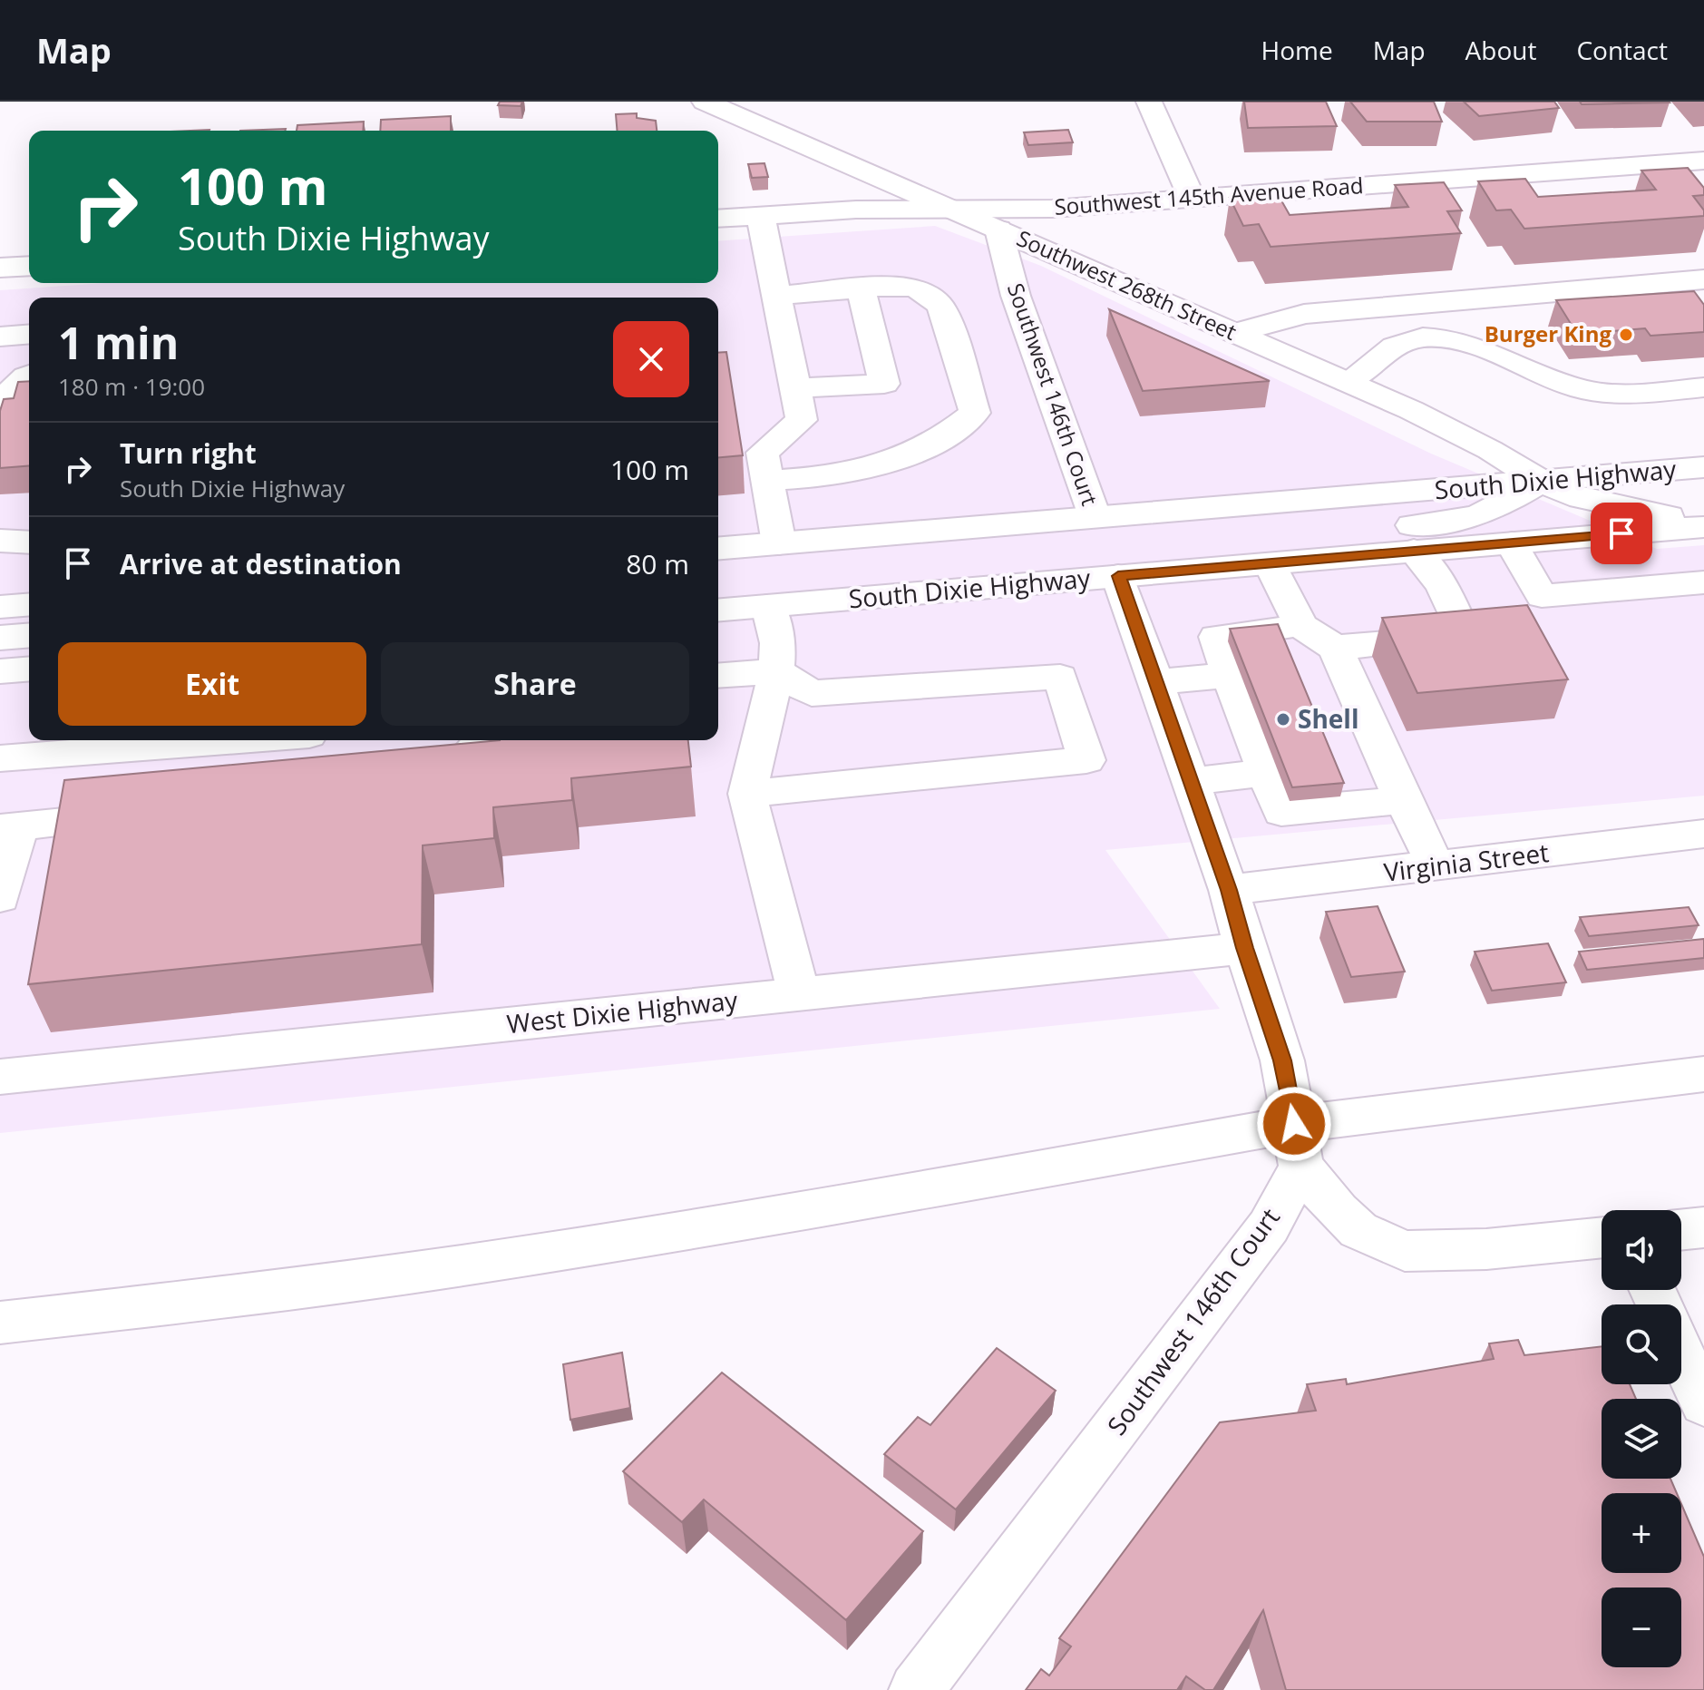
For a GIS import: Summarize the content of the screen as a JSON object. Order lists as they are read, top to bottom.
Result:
{
  "streets": {
    "main road": [
      "Southwest 145th Avenue Road",
      "Southwest 268th Street",
      "Southwest 146th Court",
      "South Dixie Highway",
      "Virginia Street",
      "West Dixie Highway"
    ]
  },
  "crossings": [
    ["Southwest 145th Avenue Road", "Southwest 268th Street"],
    ["Southwest 268th Street", "Southwest 146th Court"],
    ["Southwest 268th Street", "South Dixie Highway"],
    ["Southwest 146th Court", "South Dixie Highway"]
  ],
  "places": ["Burger King", "Shell"],
  "page": {
    "header": "Map",
    "nav": [
      "Home",
      "Map",
      "About",
      "Contact"
    ],
    "turn": ["100 m", "South Dixie Highway"],
    "heading": ["1 min", "180 m · 19:00"],
    "list": [
      {
        "name": "Turn right",
        "note": "South Dixie Highway",
        "value": "100 m"
      },
      {
        "name": "Arrive at destination",
        "value": "80 m"
      }
    ],
    "buttons": ["Exit", "Share"],
    "map_buttons": ["+", "−"]
  }
}
